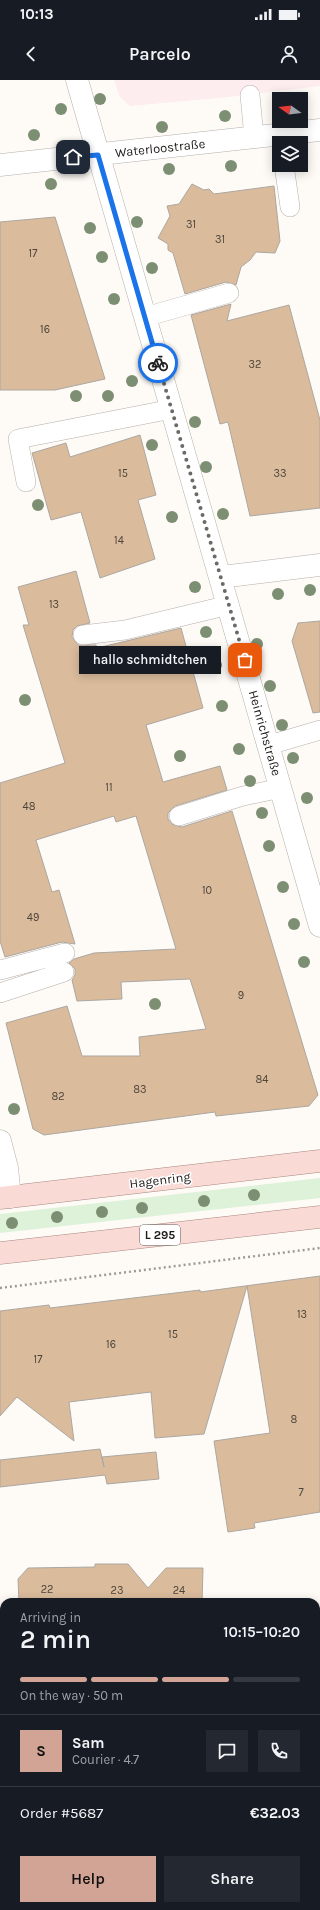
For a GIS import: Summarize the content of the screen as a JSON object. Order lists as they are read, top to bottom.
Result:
{
  "streets": {
    "main road": ["Hagenring", "L 295"],
    "street": ["Waterloostraße", "Heinrichstraße"]
  },
  "crossings": [
    ["Waterloostraße", "Heinrichstraße"]
  ],
  "places": ["hallo schmidtchen"],
  "house_numbers": [
    "31",
    "31",
    "17",
    "16",
    "32",
    "15",
    "33",
    "14",
    "13",
    "11",
    "48",
    "10",
    "49",
    "9",
    "84",
    "83",
    "82",
    "13",
    "15",
    "16",
    "17",
    "8",
    "7",
    "22",
    "23",
    "24"
  ],
  "north": "left",
  "page": {
    "status": "10:13",
    "header": "Parcelo",
    "bubble": "hallo schmidtchen",
    "heading": ["2 min", "Arriving in", "10:15–10:20"],
    "panel": [
      "Sam",
      "Courier · 4.7",
      "Order #5687",
      "€32.03"
    ],
    "bar": "On the way · 50 m",
    "round": "S",
    "buttons": ["Help", "Share"]
  }
}
